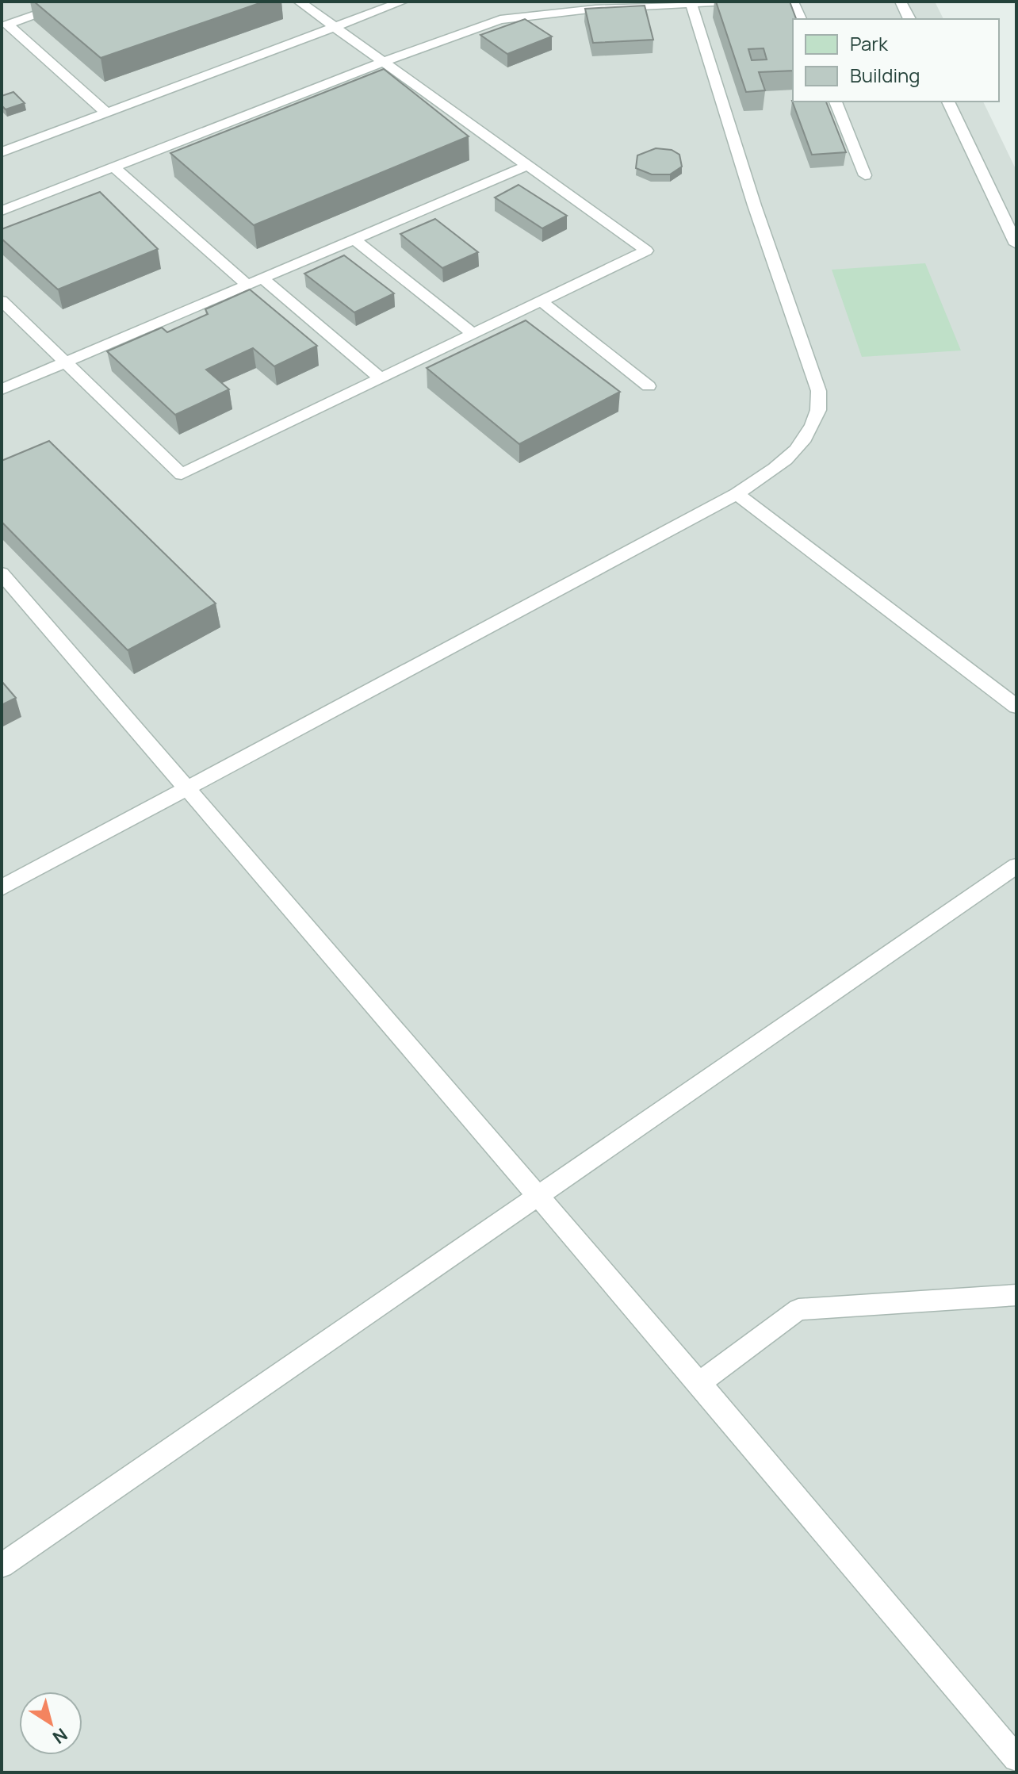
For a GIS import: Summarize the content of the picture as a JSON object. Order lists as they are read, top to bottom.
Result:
{
  "legend": ["Park", "Building"],
  "north": "bottom right"
}
